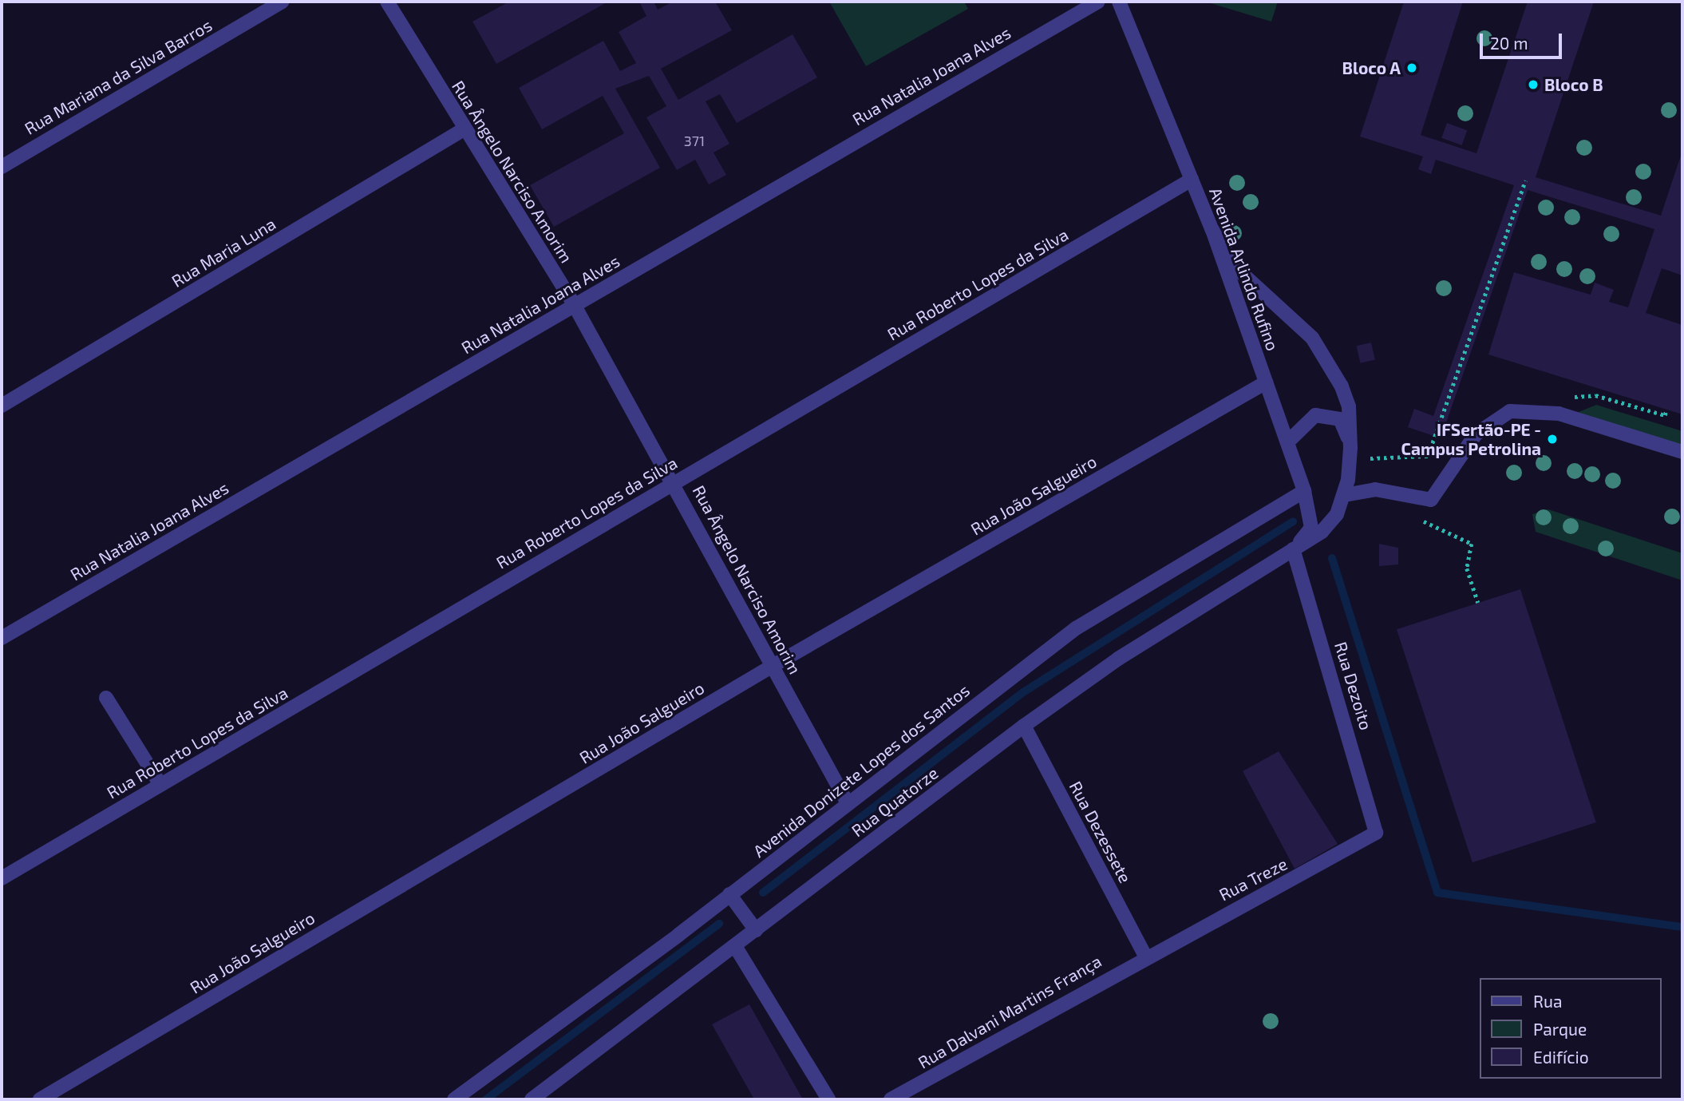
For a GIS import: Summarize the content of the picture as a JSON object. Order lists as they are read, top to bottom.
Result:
{
  "streets": {
    "street": [
      "Rua Natalia Joana Alves",
      "Rua Mariana da Silva Barros",
      "Rua Ângelo Narciso Amorim",
      "Rua Maria Luna",
      "Avenida Arlindo Rufino",
      "Rua Roberto Lopes da Silva",
      "Rua João Salgueiro",
      "Rua Dezoito",
      "Avenida Donizete Lopes dos Santos",
      "Rua Quatorze",
      "Rua Dezessete",
      "Rua Treze",
      "Rua Dalvani Martins França"
    ]
  },
  "crossings": [
    ["Rua Natalia Joana Alves", "Rua Ângelo Narciso Amorim"],
    ["Rua Ângelo Narciso Amorim", "Rua Maria Luna"],
    ["Rua Ângelo Narciso Amorim", "Rua Roberto Lopes da Silva"],
    ["Rua Ângelo Narciso Amorim", "Rua João Salgueiro"],
    ["Rua Ângelo Narciso Amorim", "Avenida Donizete Lopes dos Santos"],
    ["Avenida Arlindo Rufino", "Rua Roberto Lopes da Silva"],
    ["Avenida Arlindo Rufino", "Rua João Salgueiro"],
    ["Avenida Arlindo Rufino", "Rua Dezoito"],
    ["Avenida Arlindo Rufino", "Avenida Donizete Lopes dos Santos"],
    ["Avenida Arlindo Rufino", "Rua Quatorze"],
    ["Rua Dezoito", "Rua Quatorze"],
    ["Rua Dezoito", "Rua Treze"],
    ["Rua Quatorze", "Rua Dezessete"],
    ["Rua Dezessete", "Rua Treze"],
    ["Rua Dezessete", "Rua Dalvani Martins França"],
    ["Rua Treze", "Rua Dalvani Martins França"]
  ],
  "places": ["Bloco A", "Bloco B", "IFSertão-PE - Campus Petrolina"],
  "house_numbers": ["371"],
  "legend": ["Rua", "Parque", "Edifício"],
  "scale_bar": "20 m"
}
